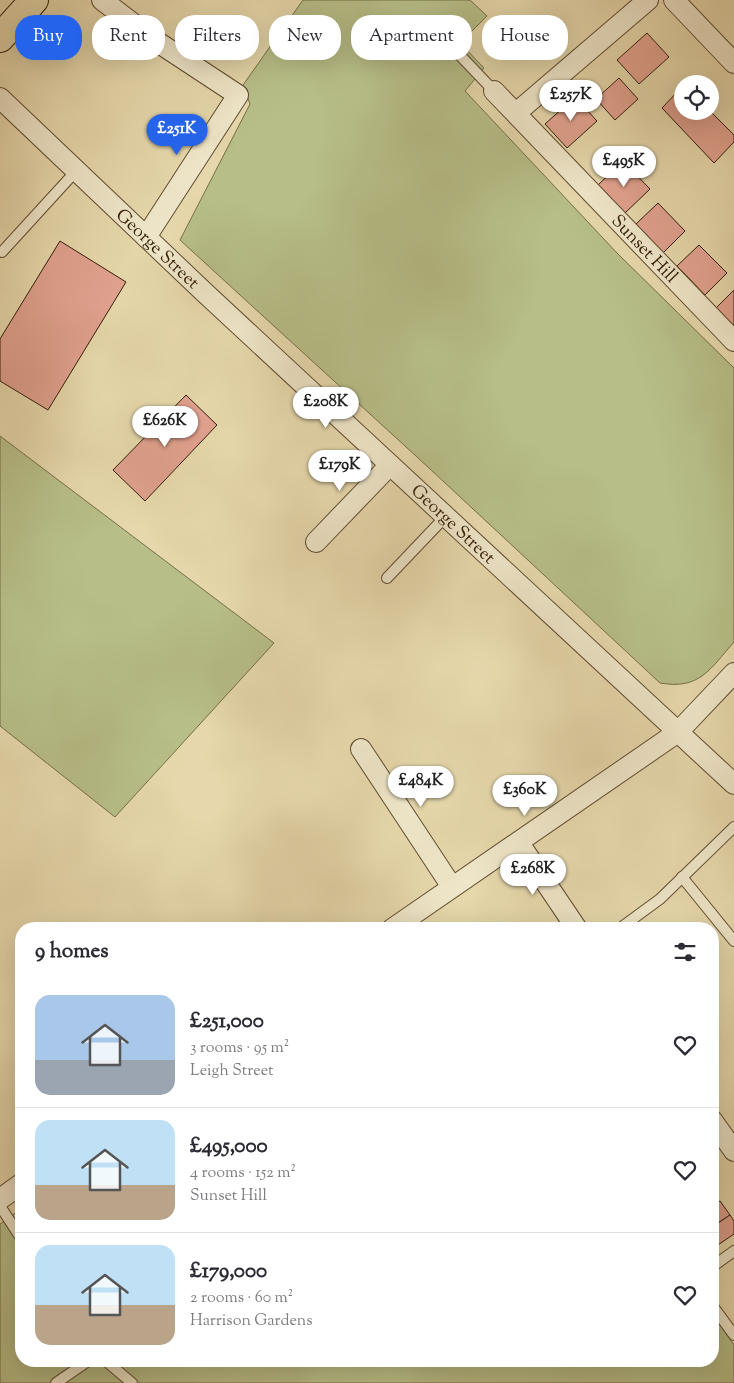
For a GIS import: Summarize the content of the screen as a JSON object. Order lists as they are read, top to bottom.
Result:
{
  "streets": {
    "street": ["George Street", "Sunset Hill"]
  },
  "page": {
    "chip": [
      "Buy",
      "Rent",
      "Filters",
      "New",
      "Apartment",
      "House"
    ],
    "price": [
      "£257K",
      "£251K",
      "£495K",
      "£208K",
      "£626K",
      "£179K",
      "£484K",
      "£360K",
      "£268K"
    ],
    "heading": "9 homes",
    "list": [
      {
        "name": "£251,000",
        "note": "3 rooms · 95 m² · Leigh Street"
      },
      {
        "name": "£495,000",
        "note": "4 rooms · 152 m² · Sunset Hill"
      },
      {
        "name": "£179,000",
        "note": "2 rooms · 60 m² · Harrison Gardens"
      }
    ]
  }
}
